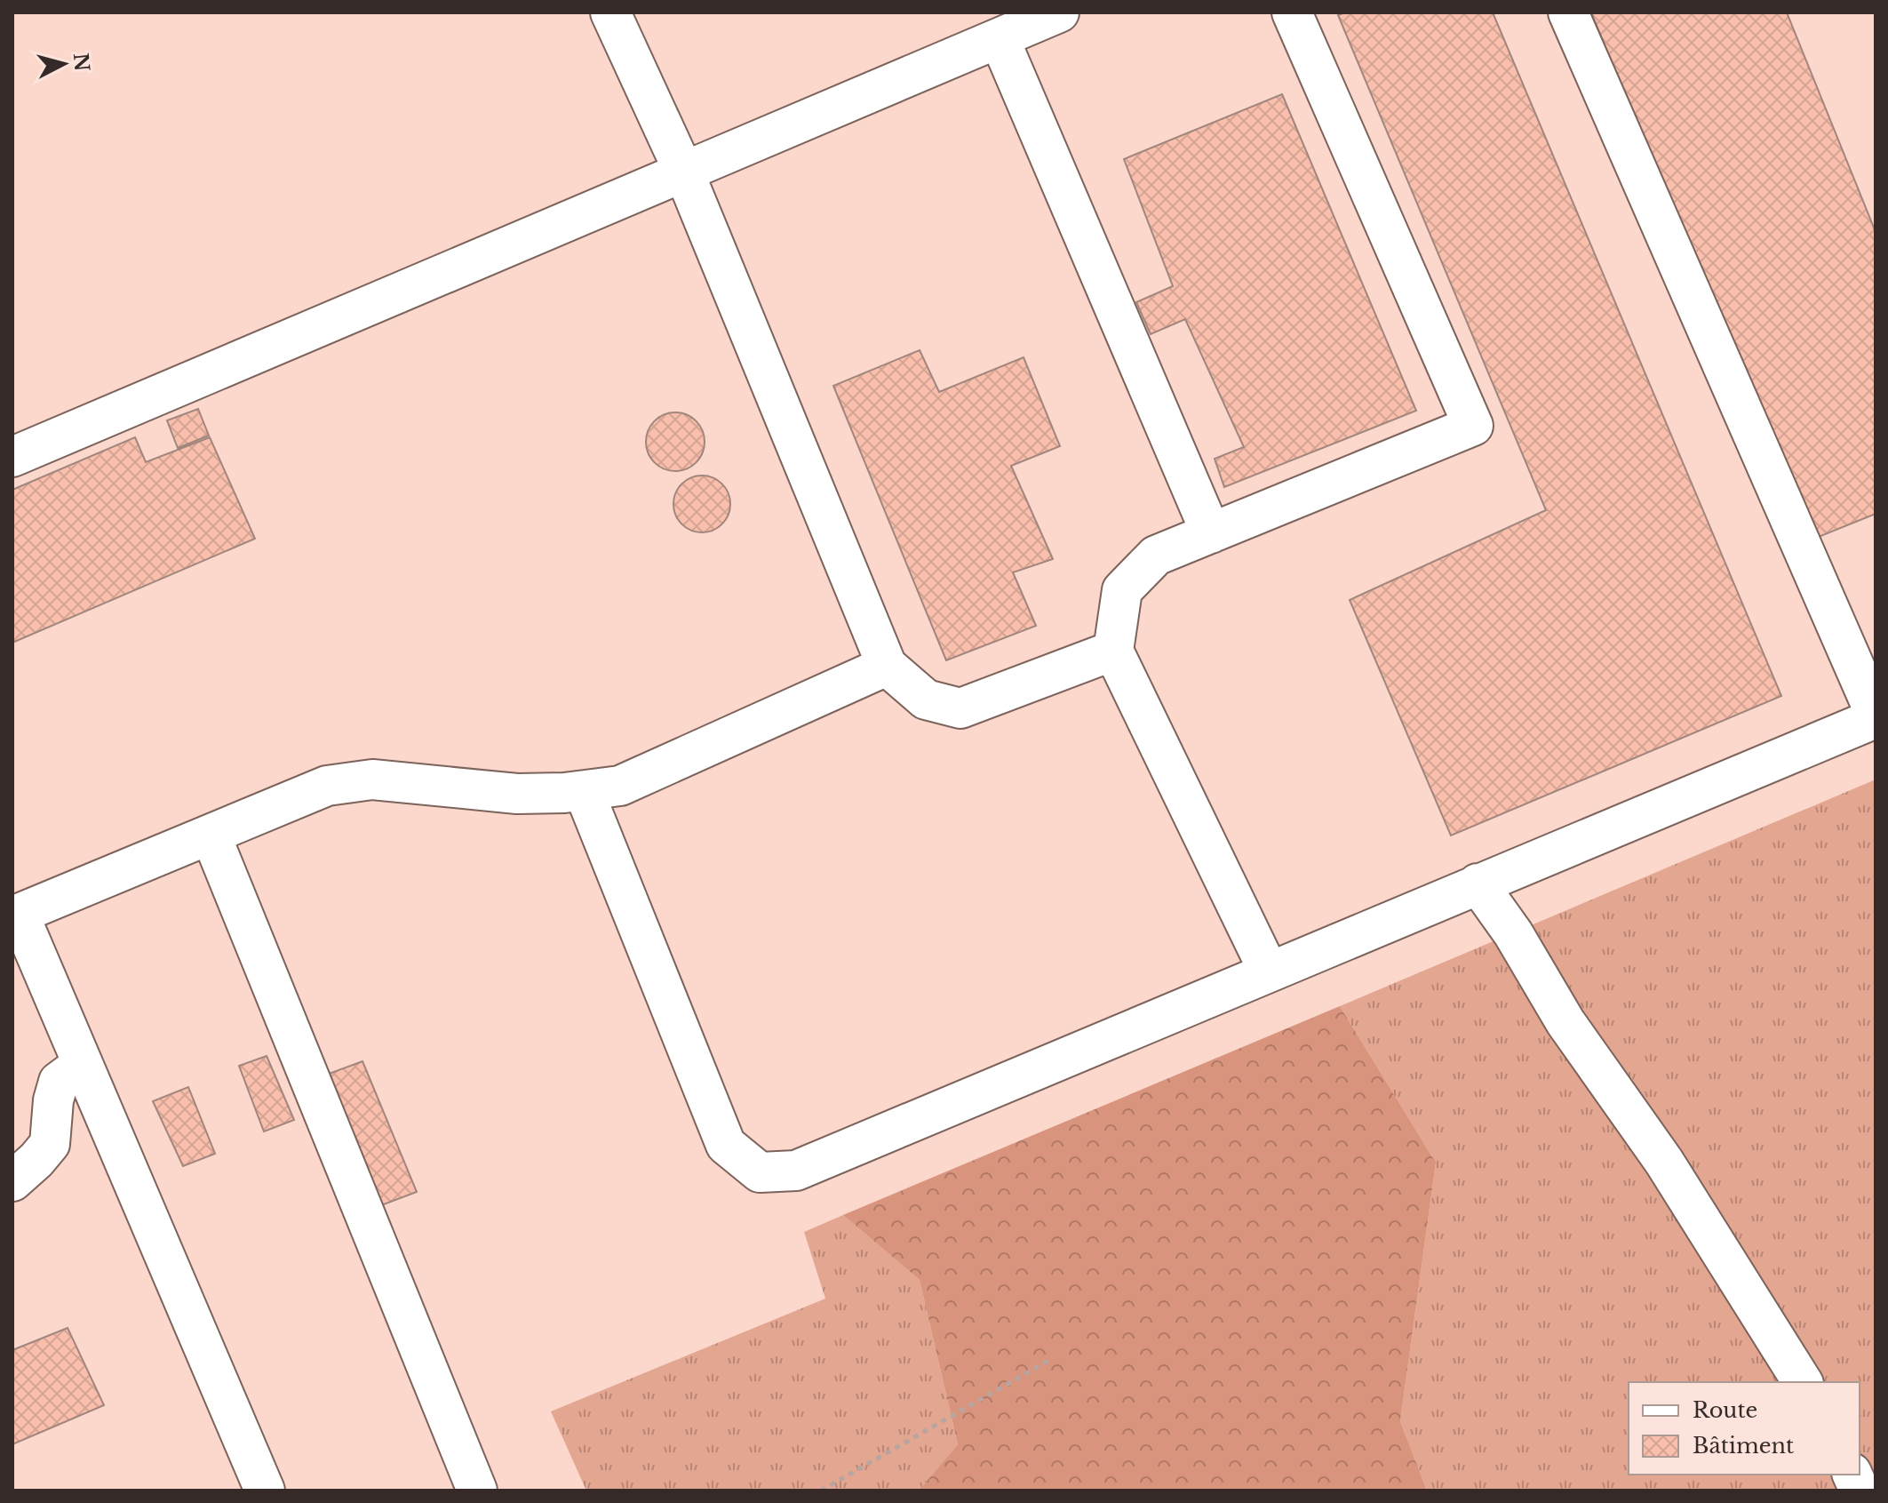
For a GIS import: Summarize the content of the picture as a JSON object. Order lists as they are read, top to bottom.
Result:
{
  "legend": ["Route", "Bâtiment"],
  "north": "right"
}
